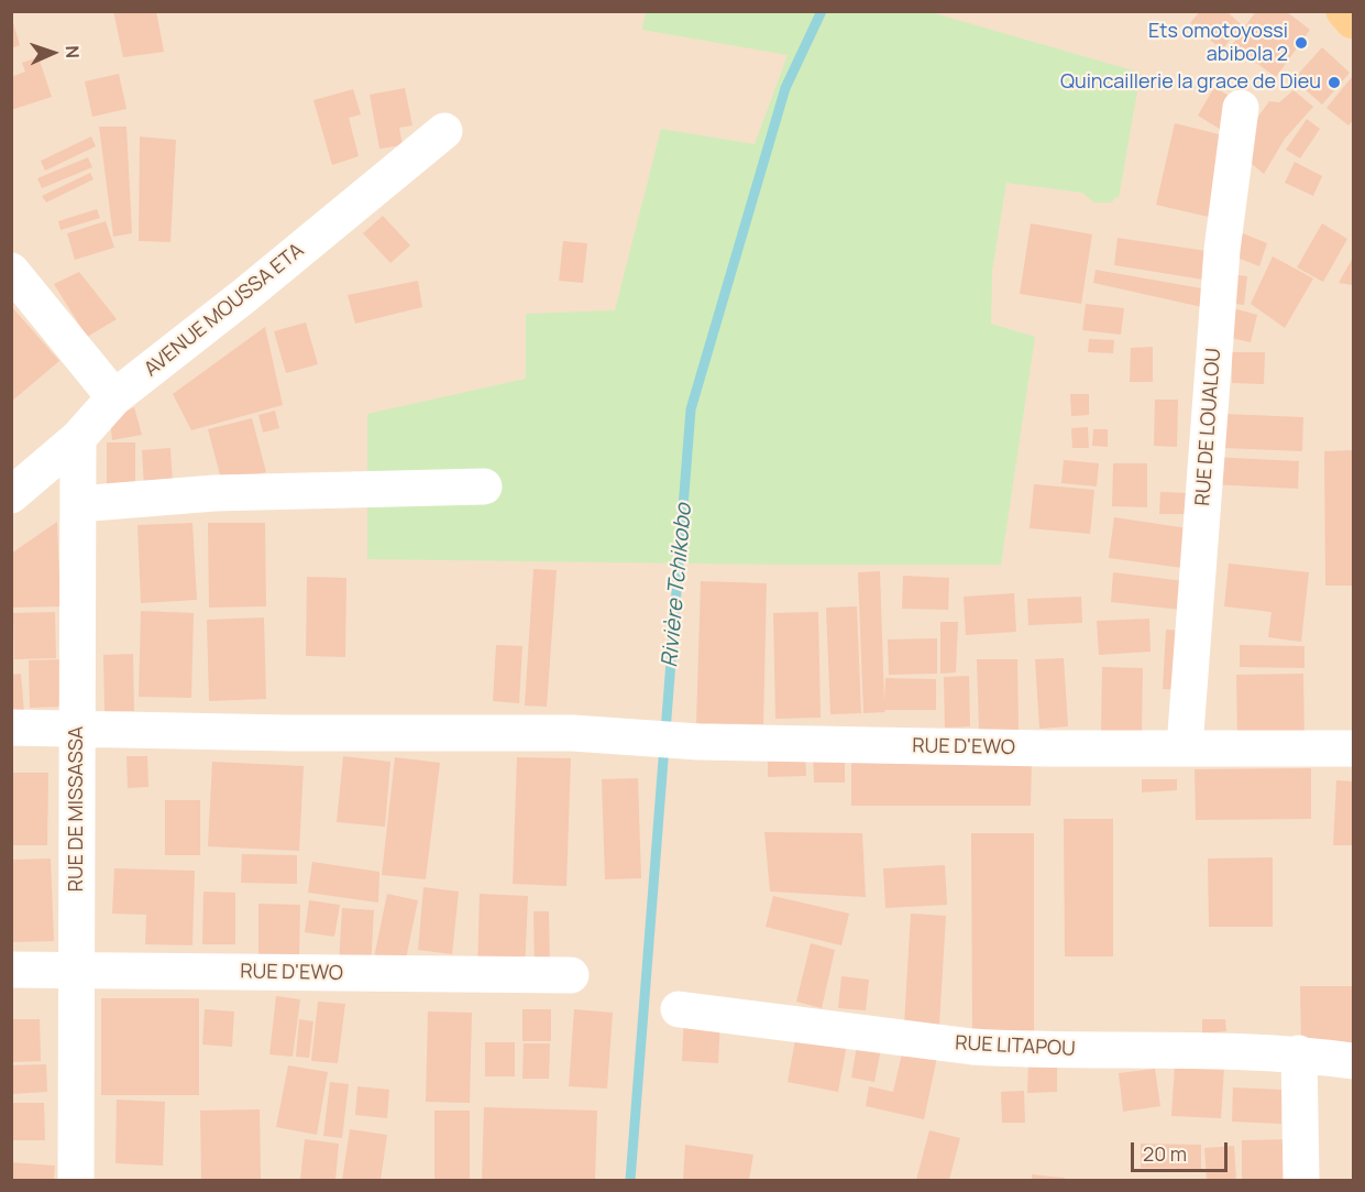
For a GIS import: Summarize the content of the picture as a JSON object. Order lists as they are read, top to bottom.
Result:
{
  "streets": {
    "street": [
      "AVENUE MOUSSA ETA",
      "RUE DE LOUALOU",
      "RUE D'EWO",
      "RUE DE MISSASSA",
      "RUE LITAPOU"
    ]
  },
  "crossings": [
    ["AVENUE MOUSSA ETA", "RUE DE MISSASSA"],
    ["RUE DE LOUALOU", "RUE D'EWO"],
    ["RUE D'EWO", "RUE DE MISSASSA"]
  ],
  "water": ["Rivière Tchikobo"],
  "places": ["Ets omotoyossi abibola 2", "Quincaillerie la grace de Dieu"],
  "scale_bar": "20 m",
  "north": "right"
}
